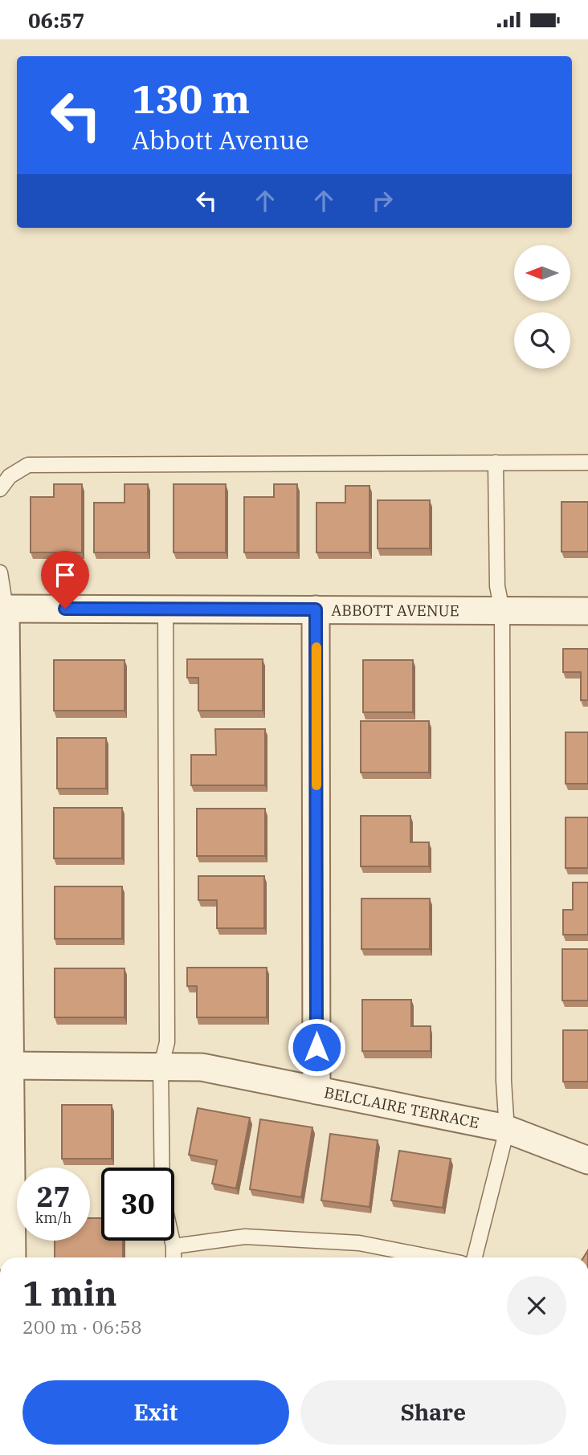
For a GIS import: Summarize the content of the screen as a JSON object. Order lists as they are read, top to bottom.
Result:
{
  "streets": {
    "street": ["ABBOTT AVENUE", "BELCLAIRE TERRACE"]
  },
  "north": "left",
  "page": {
    "status": "06:57",
    "turn": ["130 m", "Abbott Avenue"],
    "speed": "27 km/h",
    "limit": "30",
    "heading": ["1 min", "200 m · 06:58"],
    "buttons": ["Exit", "Share"]
  }
}
